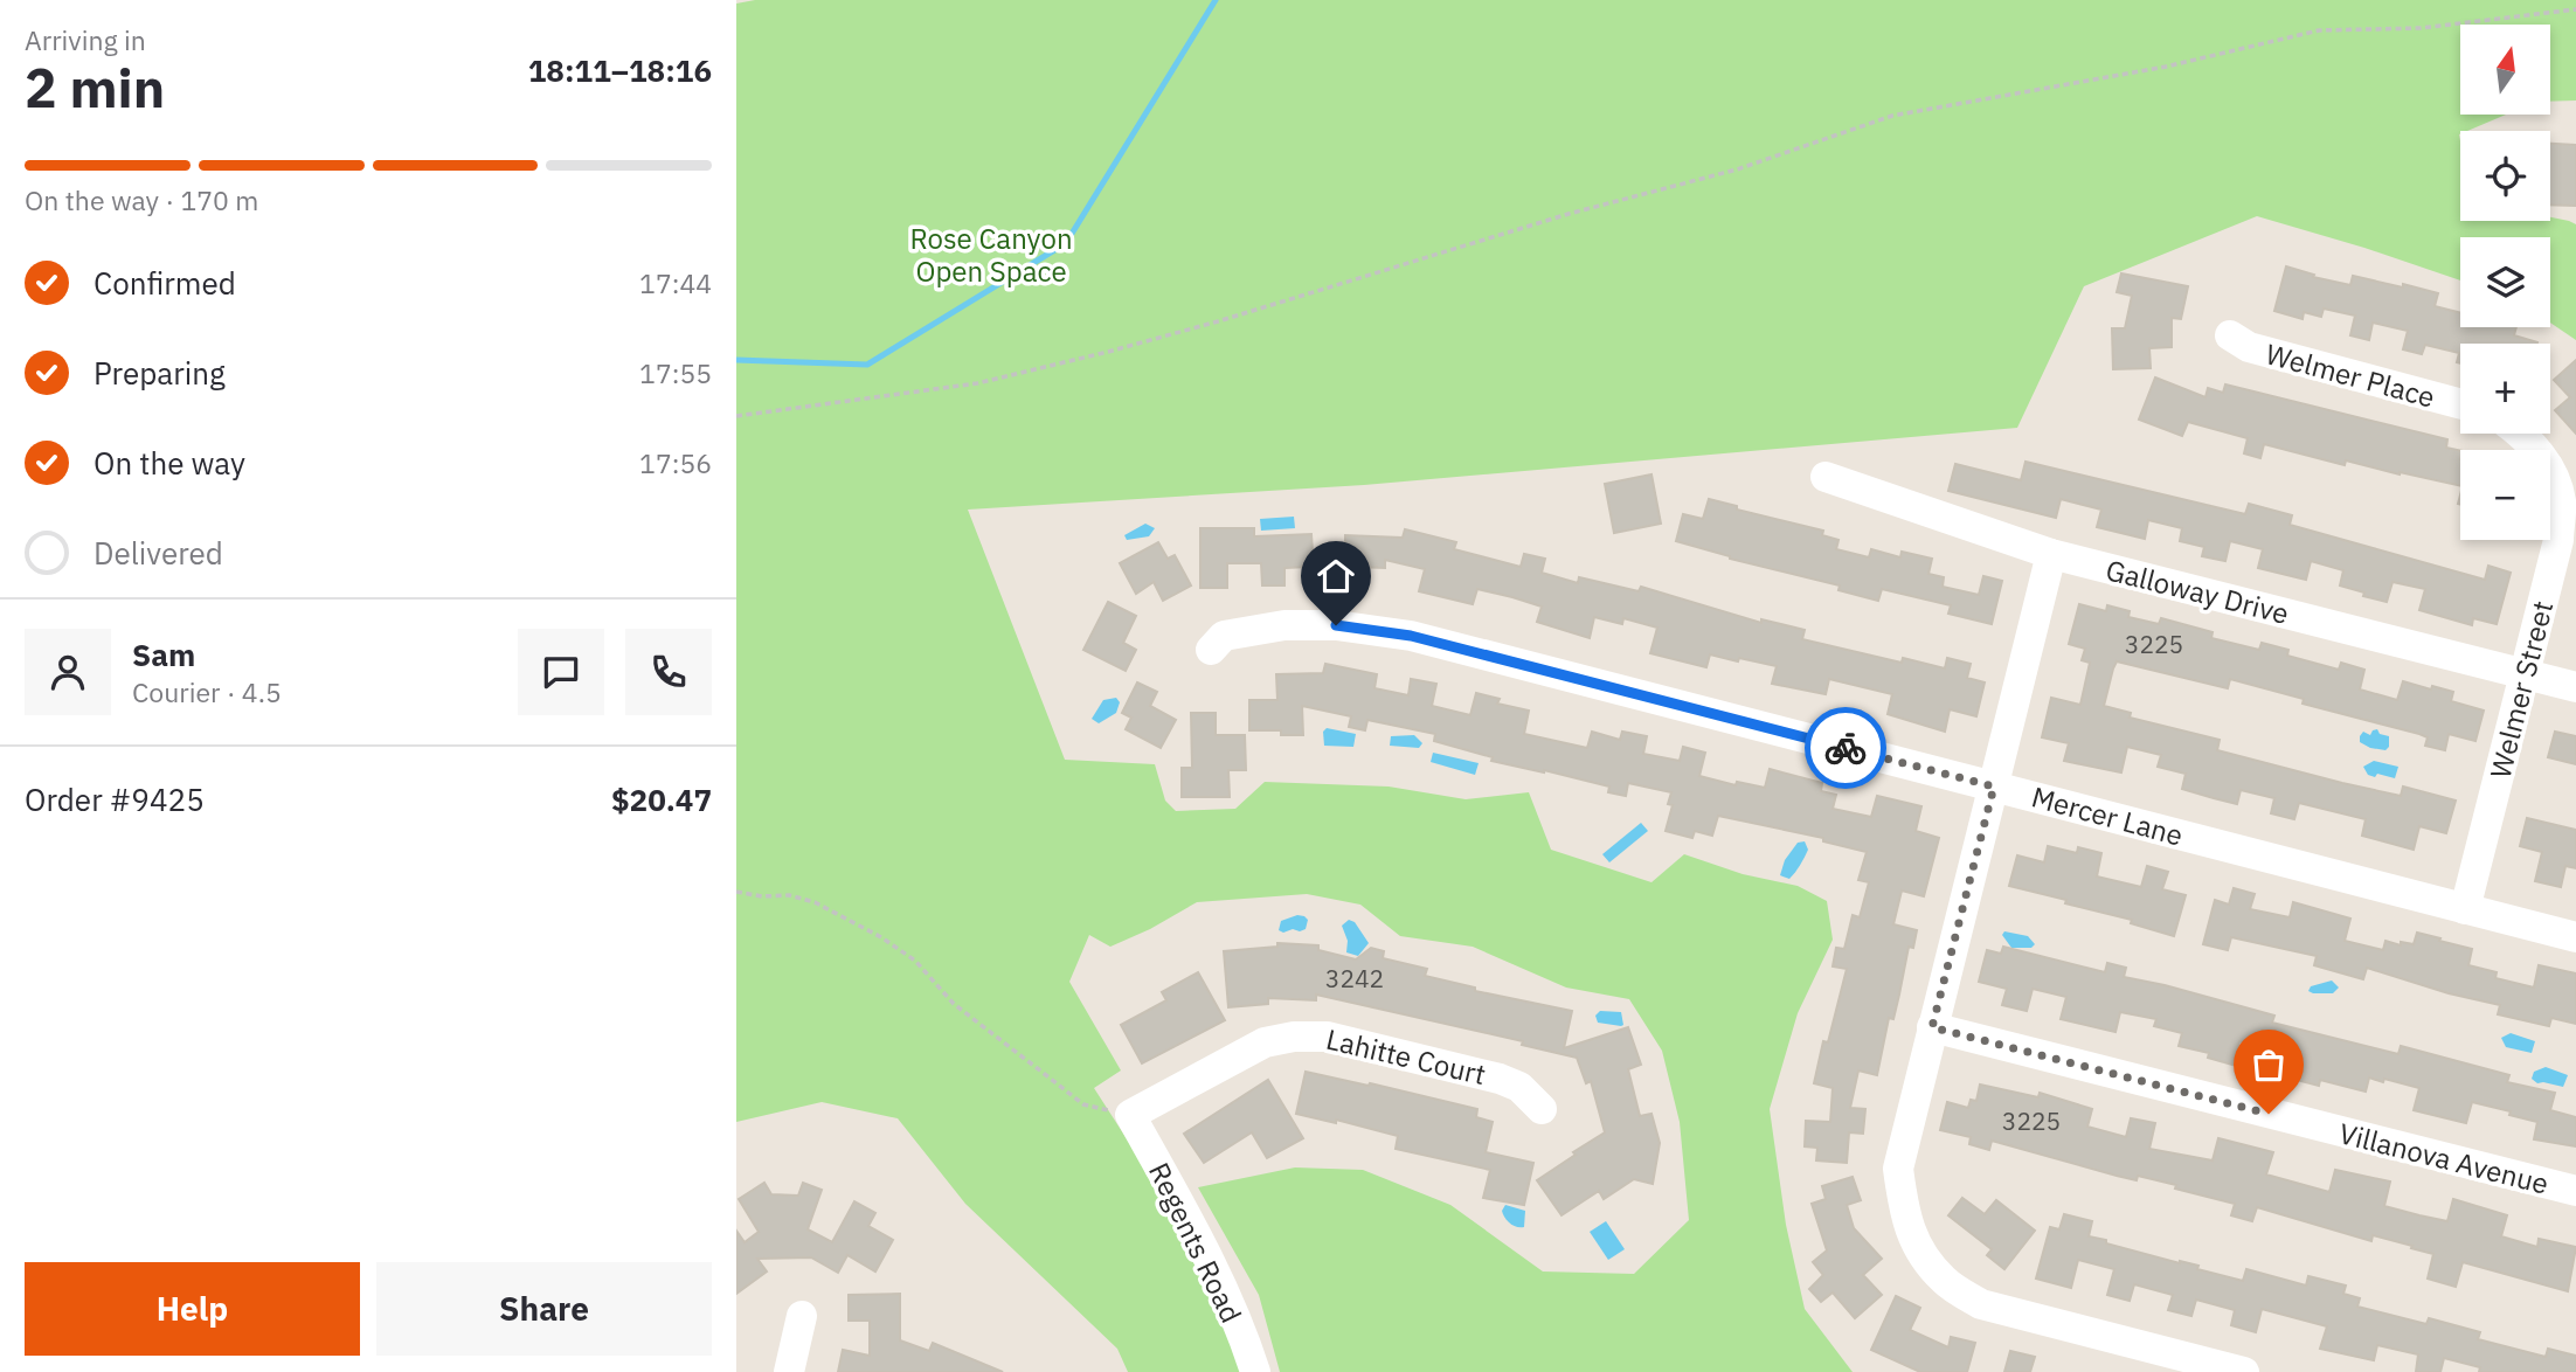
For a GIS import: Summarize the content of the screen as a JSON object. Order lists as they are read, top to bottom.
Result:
{
  "streets": {
    "street": [
      "Welmer Place",
      "Galloway Drive",
      "Welmer Street",
      "Mercer Lane",
      "Lahitte Court",
      "Villanova Avenue",
      "Regents Road"
    ]
  },
  "crossings": [
    ["Galloway Drive", "Welmer Street"],
    ["Welmer Street", "Mercer Lane"],
    ["Lahitte Court", "Regents Road"]
  ],
  "parks": ["Rose Canyon Open Space"],
  "house_numbers": ["3225", "3242", "3225"],
  "north": "top",
  "page": {
    "heading": ["2 min", "Arriving in", "18:11–18:16"],
    "panel": [
      "Sam",
      "Courier · 4.5",
      "Order #9425",
      "$20.47"
    ],
    "map_buttons": ["+", "−"],
    "bar": "On the way · 170 m",
    "list": [
      ["Confirmed", "17:44"],
      ["Preparing", "17:55"],
      ["On the way", "17:56"],
      "Delivered"
    ],
    "buttons": ["Help", "Share"]
  }
}
